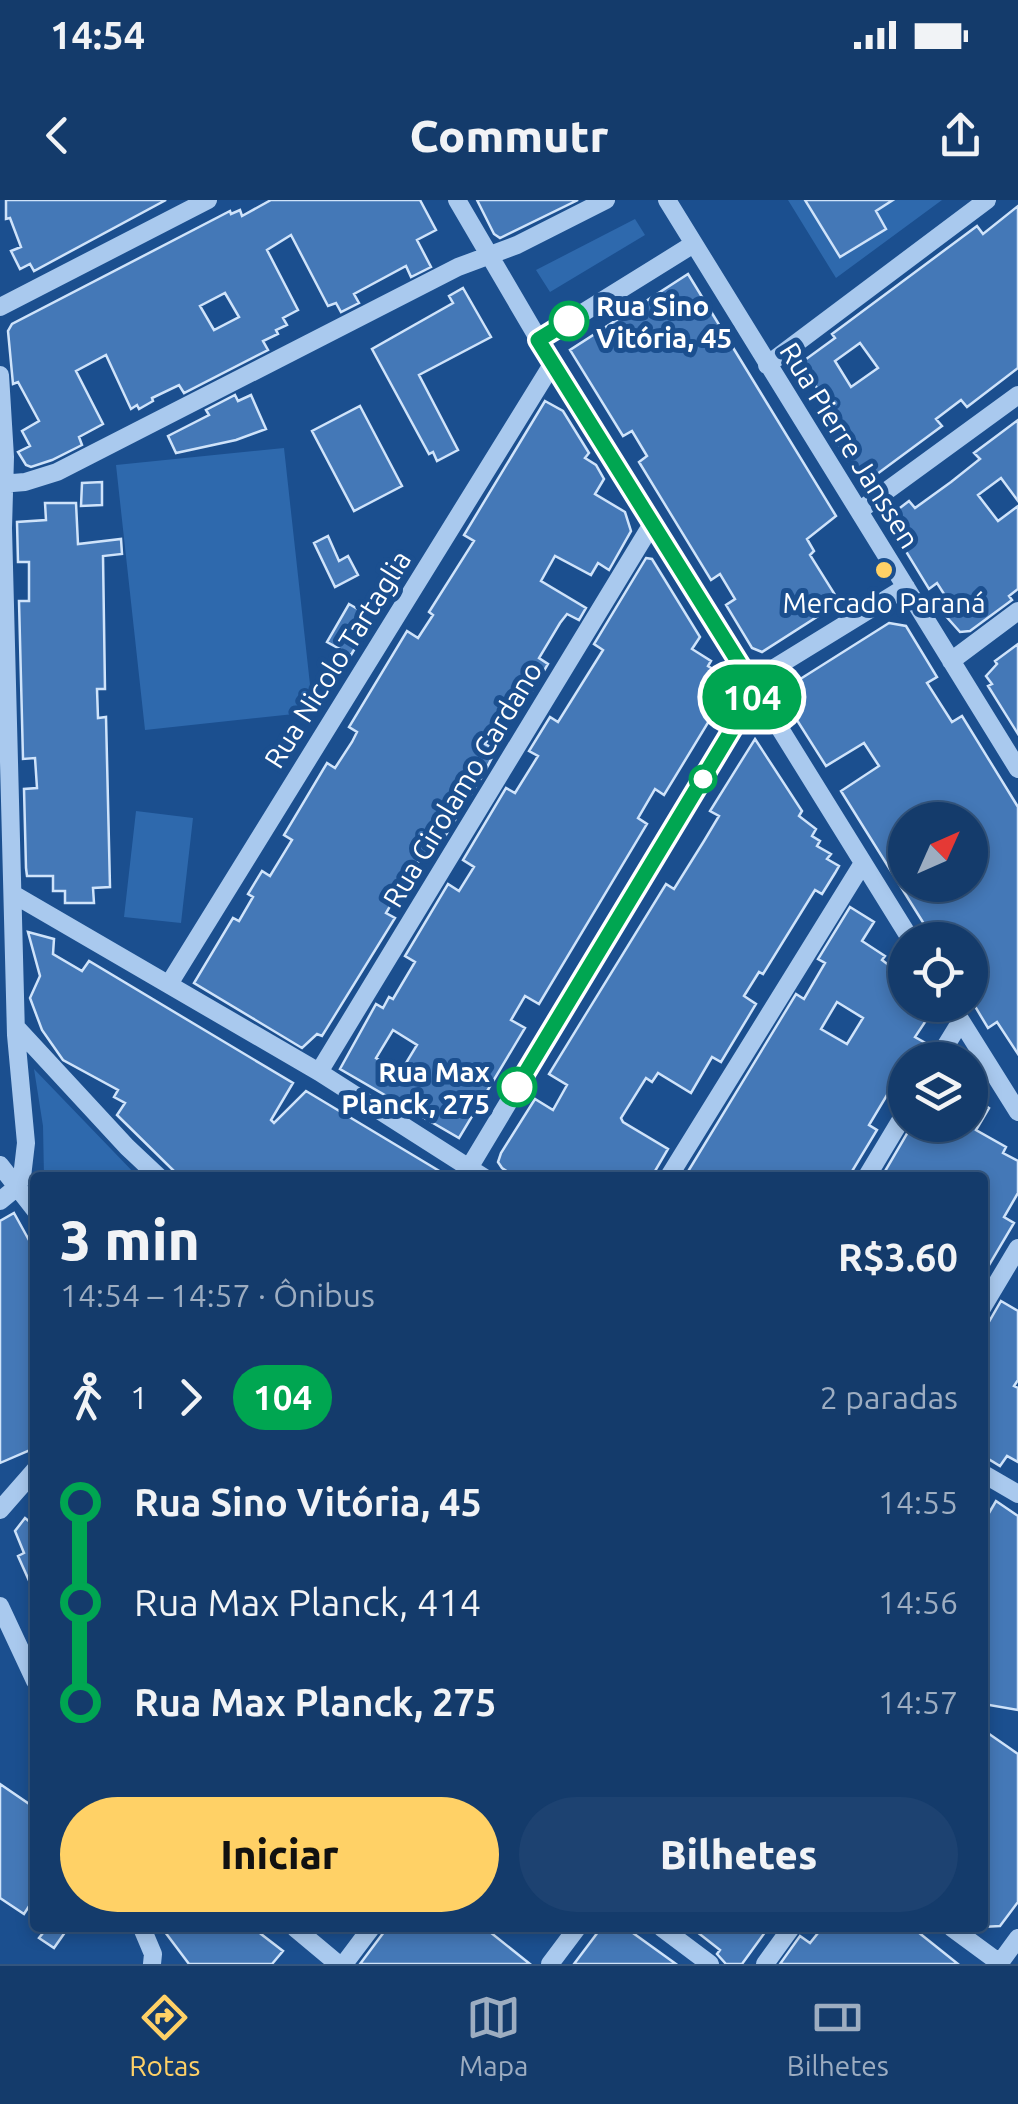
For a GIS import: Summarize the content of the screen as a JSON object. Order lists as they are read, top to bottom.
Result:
{
  "streets": {
    "street": ["Rua Pierre Janssen", "Rua Nicolo Tartaglia", "Rua Girolamo Cardano"]
  },
  "places": ["Rua Sino Vitória, 45", "Mercado Paraná", "Rua Max Planck, 275"],
  "lines": ["bus line 104"],
  "north": "top right",
  "page": {
    "status": "14:54",
    "header": "Commutr",
    "on_map": "104",
    "heading": ["3 min", "14:54 – 14:57 · Ônibus", "R$3.60"],
    "legs": ["1", "104", "2 paradas"],
    "list": [
      {
        "name": "Rua Sino Vitória, 45",
        "value": "14:55"
      },
      {
        "name": "Rua Max Planck, 414",
        "value": "14:56"
      },
      {
        "name": "Rua Max Planck, 275",
        "value": "14:57"
      }
    ],
    "buttons": ["Iniciar", "Bilhetes"],
    "tabs": ["Rotas", "Mapa", "Bilhetes"]
  }
}
